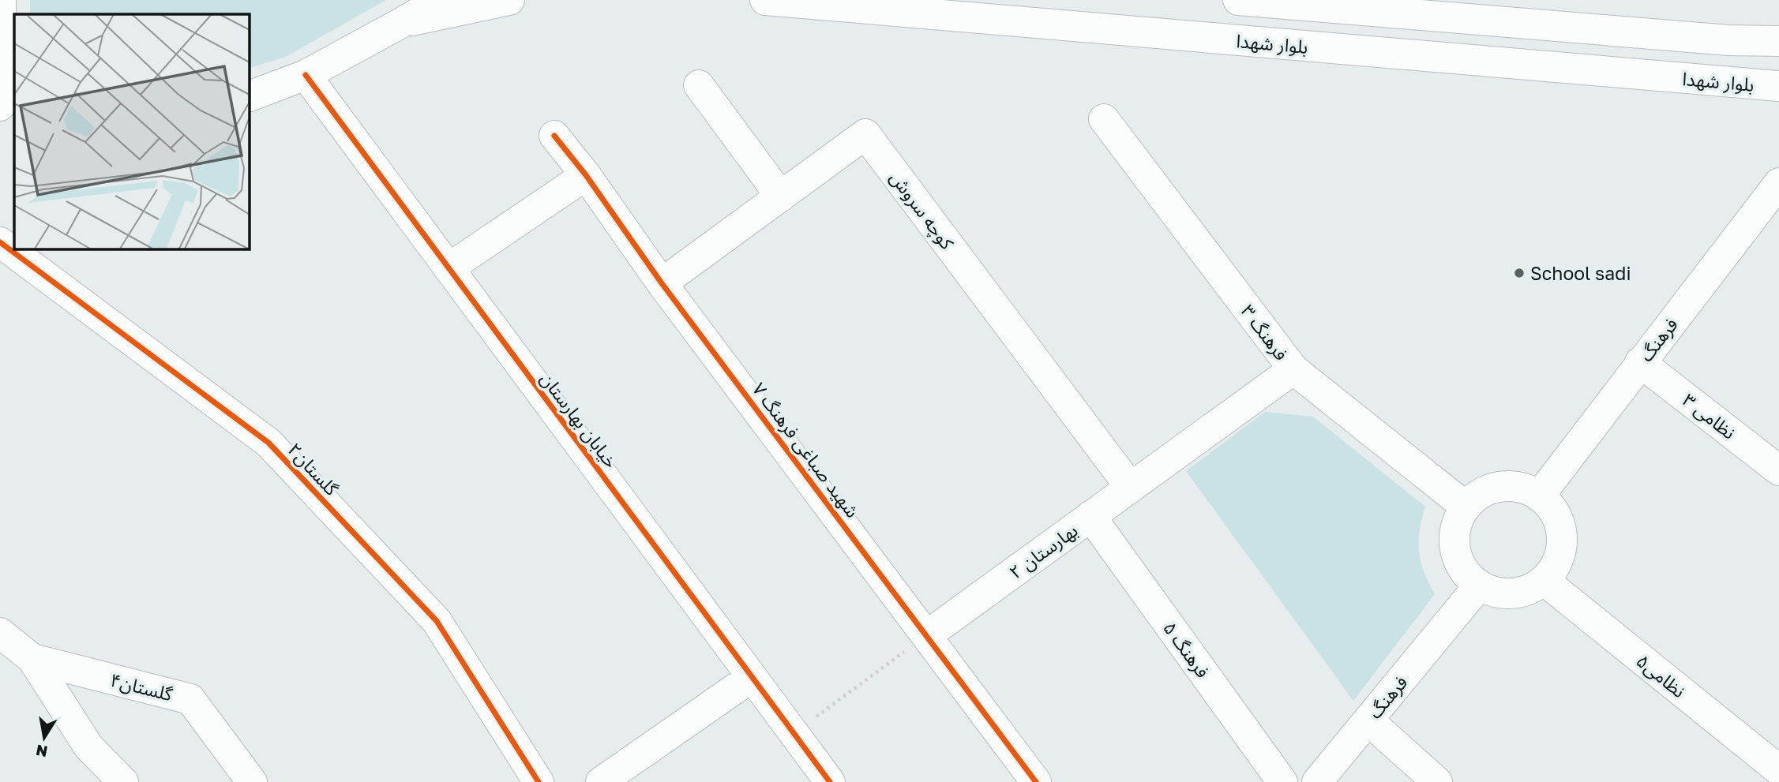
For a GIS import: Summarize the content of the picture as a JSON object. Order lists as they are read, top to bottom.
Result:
{
  "streets": {
    "street": [
      "بلوار شهدا",
      "کوچه سروش",
      "فرهنگ ۳",
      "فرهنگ",
      "نظامی ۳",
      "خیابان بهارستان",
      "شهید صباغی فرهنگ ۷",
      "گلستان۲",
      "بهارستان ۲",
      "فرهنگ ۵",
      "نظامی۵",
      "گلستان۴"
    ]
  },
  "crossings": [
    ["کوچه سروش", "شهید صباغی فرهنگ ۷"],
    ["کوچه سروش", "بهارستان ۲"],
    ["فرهنگ ۳", "فرهنگ"],
    ["فرهنگ ۳", "بهارستان ۲"],
    ["فرهنگ ۳", "نظامی۵"],
    ["فرهنگ", "نظامی ۳"],
    ["فرهنگ", "نظامی۵"],
    ["شهید صباغی فرهنگ ۷", "بهارستان ۲"],
    ["بهارستان ۲", "فرهنگ ۵"]
  ],
  "places": ["School sadi"],
  "north": "bottom"
}
